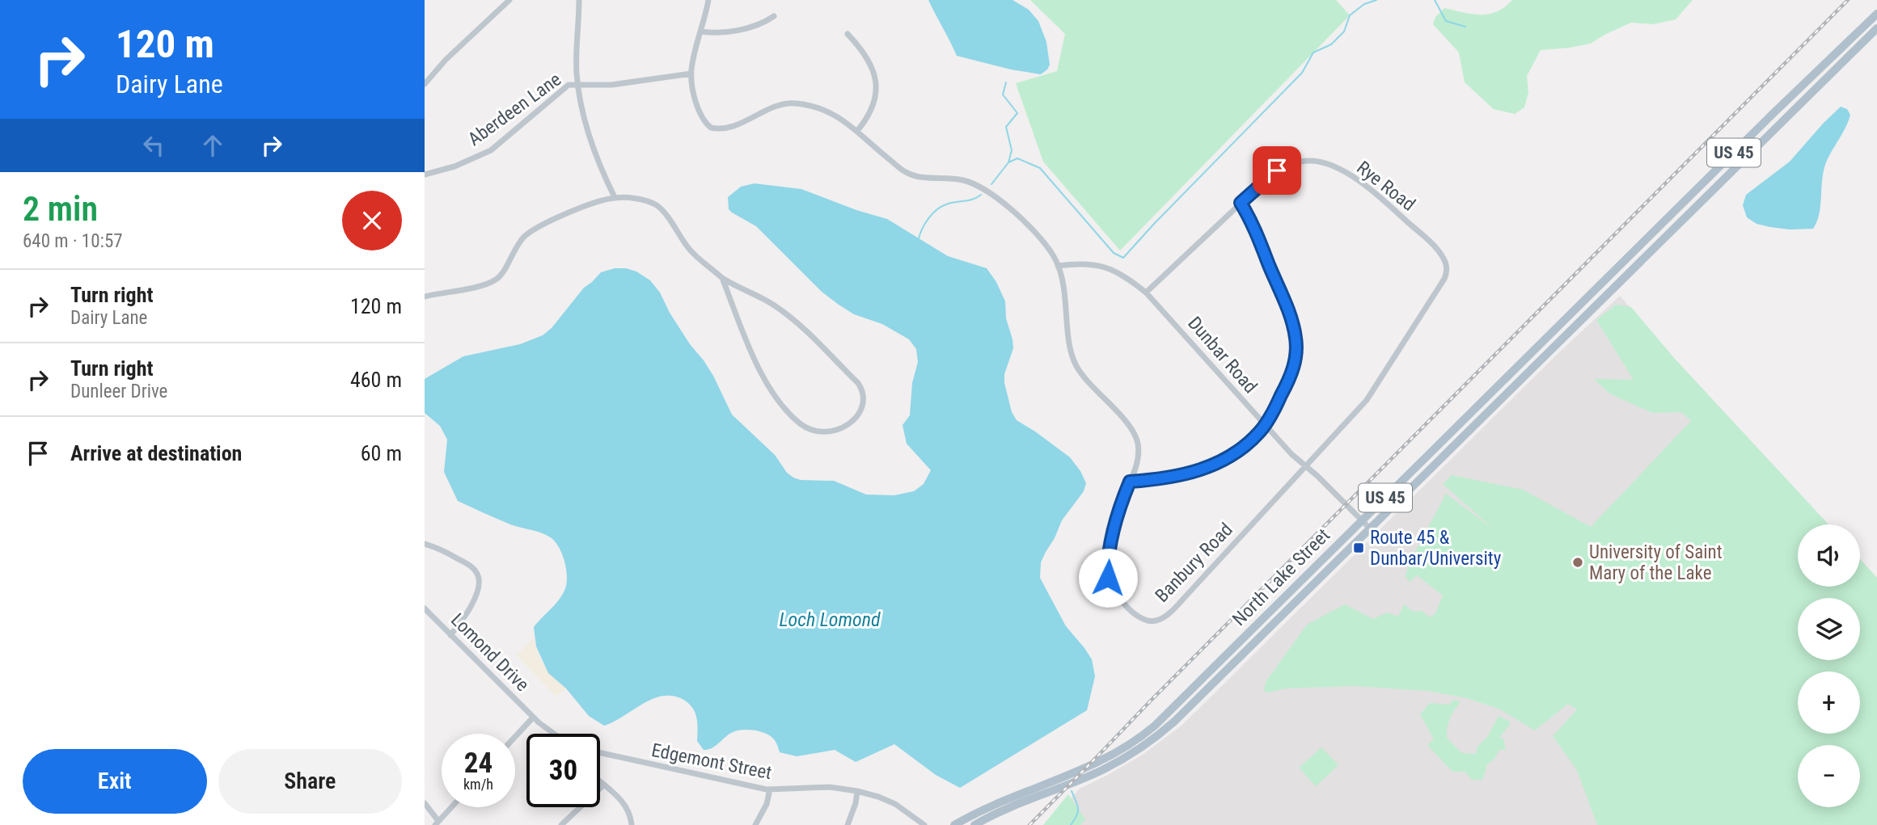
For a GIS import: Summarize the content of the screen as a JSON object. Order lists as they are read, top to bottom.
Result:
{
  "streets": {
    "main road": ["US 45", "North Lake Street"],
    "street": [
      "Aberdeen Lane",
      "Rye Road",
      "Dunbar Road",
      "Banbury Road",
      "Lomond Drive",
      "Edgemont Street"
    ]
  },
  "crossings": [
    ["Aberdeen Lane", "Banbury Road"],
    ["Rye Road", "Banbury Road"],
    ["Dunbar Road", "Banbury Road"],
    ["Dunbar Road", "North Lake Street"]
  ],
  "water": ["Loch Lomond"],
  "places": {
    "transit": ["Route 45 & Dunbar/University"],
    "other": ["University of Saint Mary of the Lake"]
  },
  "page": {
    "turn": ["120 m", "Dairy Lane"],
    "heading": ["2 min", "640 m · 10:57"],
    "list": [
      {
        "name": "Turn right",
        "note": "Dairy Lane",
        "value": "120 m"
      },
      {
        "name": "Turn right",
        "note": "Dunleer Drive",
        "value": "460 m"
      },
      {
        "name": "Arrive at destination",
        "value": "60 m"
      }
    ],
    "map_buttons": ["+", "−"],
    "speed": "24 km/h",
    "limit": "30",
    "buttons": ["Exit", "Share"]
  }
}
